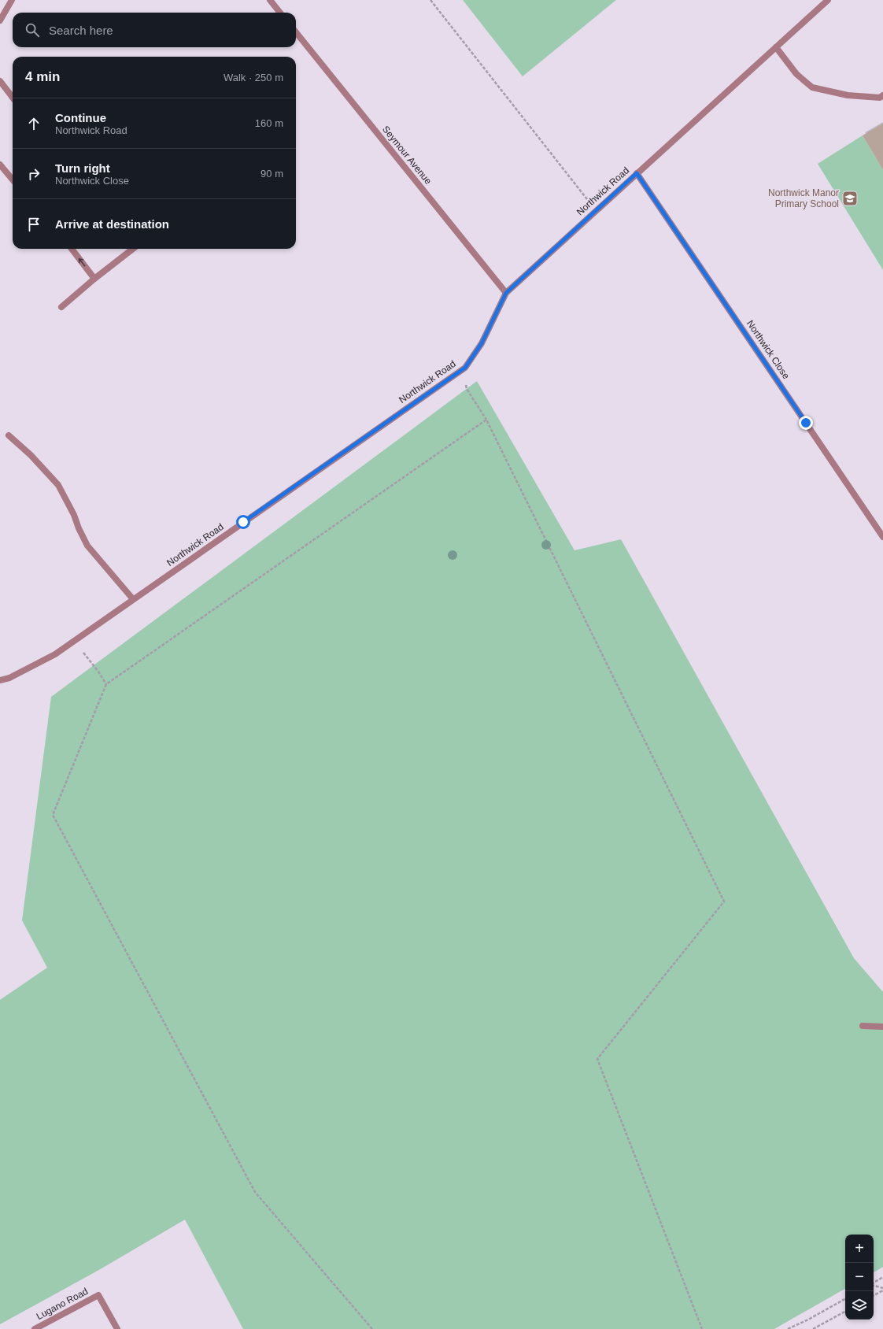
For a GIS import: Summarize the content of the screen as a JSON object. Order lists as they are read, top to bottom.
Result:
{
  "streets": {
    "street": [
      "Seymour Avenue",
      "Northwick Road",
      "Northwick Close",
      "Lugano Road"
    ]
  },
  "crossings": [
    ["Seymour Avenue", "Northwick Road"],
    ["Northwick Road", "Northwick Close"]
  ],
  "places": {
    "school or university": ["Northwick Manor Primary School"]
  },
  "page": {
    "search": "Search here",
    "heading": ["4 min", "Walk · 250 m"],
    "list": [
      ["Continue", "Northwick Road", "160 m"],
      ["Turn right", "Northwick Close", "90 m"],
      "Arrive at destination"
    ],
    "map_buttons": ["+", "−"]
  }
}
